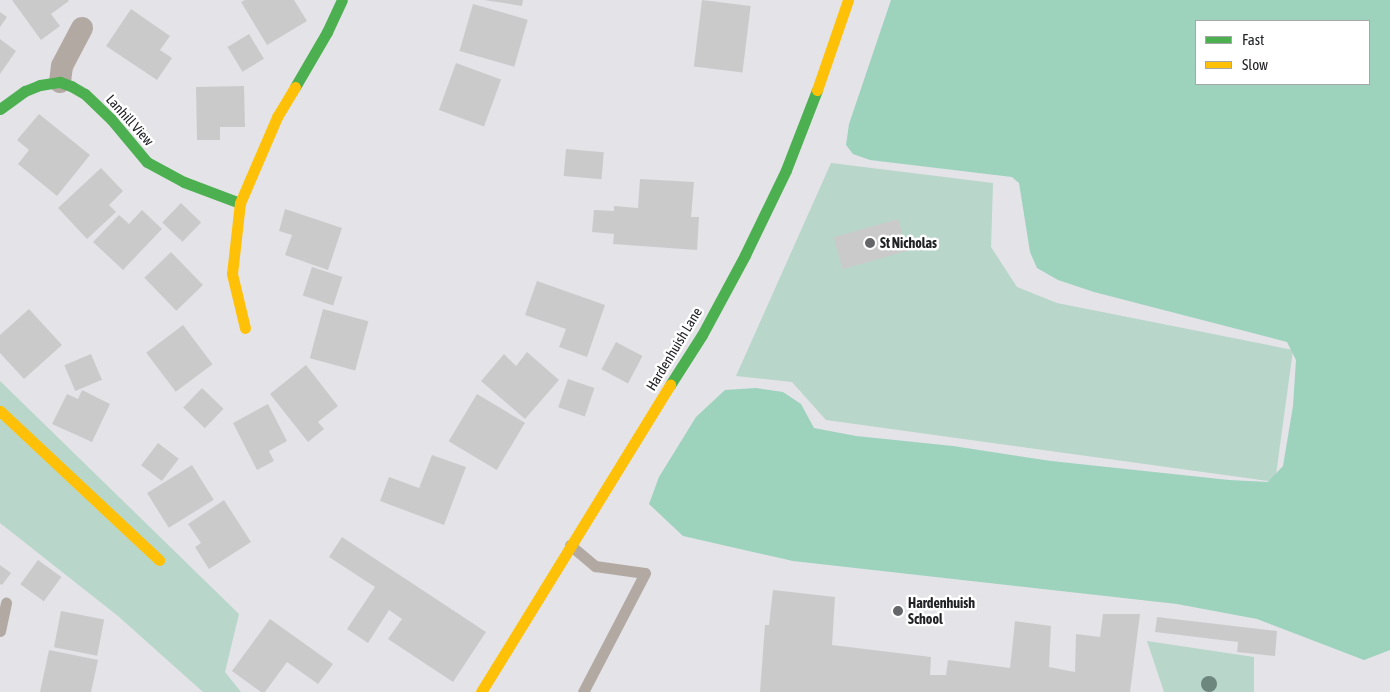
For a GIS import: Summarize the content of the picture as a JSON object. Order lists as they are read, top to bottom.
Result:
{
  "streets": {
    "street": ["Lanhill View", "Hardenhuish Lane"]
  },
  "places": ["St Nicholas", "Hardenhuish School"],
  "legend": ["Fast", "Slow"]
}
